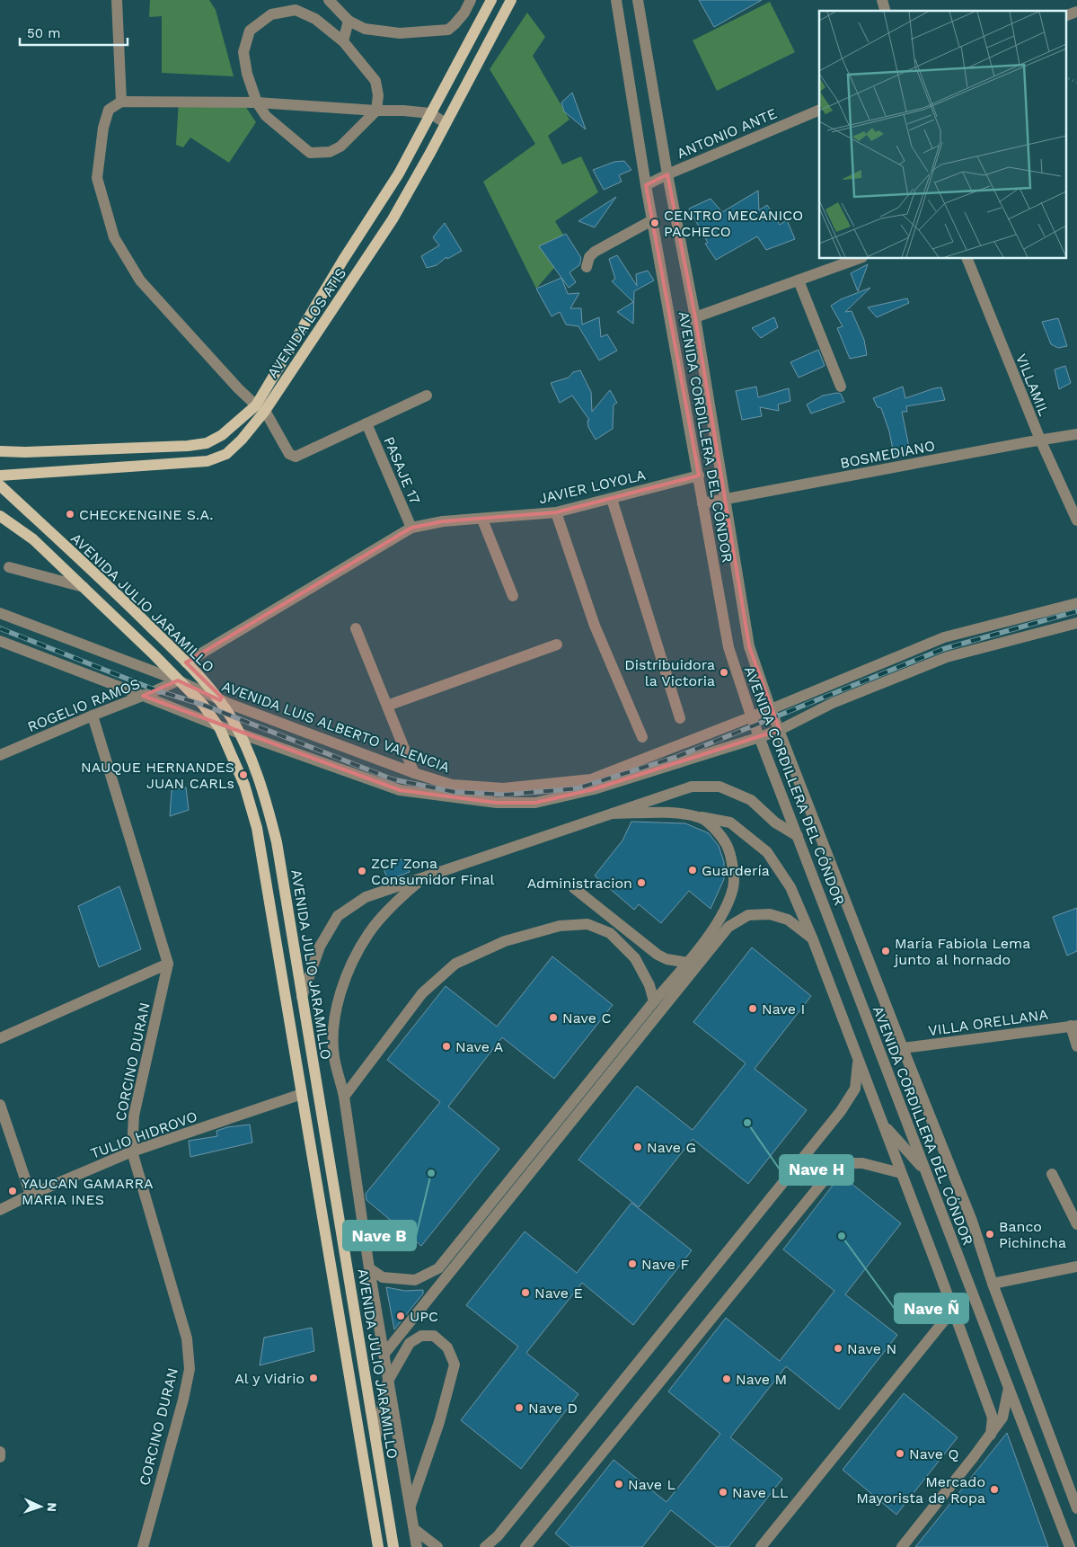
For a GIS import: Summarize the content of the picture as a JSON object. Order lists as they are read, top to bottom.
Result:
{
  "streets": {
    "main road": ["AVENIDA LOS ATIS", "AVENIDA JULIO JARAMILLO"],
    "street": [
      "ANTONIO ANTE",
      "VILLAMIL",
      "AVENIDA CORDILLERA DEL CÓNDOR",
      "BOSMEDIANO",
      "PASAJE 17",
      "JAVIER LOYOLA",
      "ROGELIO RAMOS",
      "AVENIDA LUIS ALBERTO VALENCIA",
      "VILLA ORELLANA",
      "CORCINO DURAN",
      "TULIO HIDROVO"
    ]
  },
  "crossings": [
    ["ANTONIO ANTE", "AVENIDA CORDILLERA DEL CÓNDOR"],
    ["VILLAMIL", "BOSMEDIANO"],
    ["AVENIDA CORDILLERA DEL CÓNDOR", "BOSMEDIANO"],
    ["AVENIDA CORDILLERA DEL CÓNDOR", "JAVIER LOYOLA"],
    ["AVENIDA CORDILLERA DEL CÓNDOR", "AVENIDA LUIS ALBERTO VALENCIA"],
    ["AVENIDA CORDILLERA DEL CÓNDOR", "VILLA ORELLANA"],
    ["PASAJE 17", "JAVIER LOYOLA"],
    ["JAVIER LOYOLA", "AVENIDA JULIO JARAMILLO"],
    ["AVENIDA JULIO JARAMILLO", "ROGELIO RAMOS"],
    ["AVENIDA JULIO JARAMILLO", "AVENIDA LUIS ALBERTO VALENCIA"],
    ["AVENIDA JULIO JARAMILLO", "TULIO HIDROVO"],
    ["ROGELIO RAMOS", "AVENIDA LUIS ALBERTO VALENCIA"],
    ["ROGELIO RAMOS", "CORCINO DURAN"],
    ["CORCINO DURAN", "TULIO HIDROVO"]
  ],
  "places": [
    "CENTRO MECANICO PACHECO",
    "CHECKENGINE S.A.",
    "Distribuidora la Victoria",
    "NAUQUE HERNANDES JUAN CARLs",
    "Guardería",
    "ZCF Zona Consumidor Final",
    "Administracion",
    "María Fabiola Lema junto al hornado",
    "Nave I",
    "Nave C",
    "Nave A",
    "Nave H",
    "Nave G",
    "Nave B",
    "YAUCAN GAMARRA MARIA INES",
    "Banco Pichincha",
    "Nave Ñ",
    "Nave F",
    "Nave E",
    "UPC",
    "Nave N",
    "Al y Vidrio",
    "Nave M",
    "Nave D",
    "Nave Q",
    "Nave L",
    "Mercado Mayorista de Ropa",
    "Nave LL"
  ],
  "scale_bar": "50 m",
  "north": "right"
}
